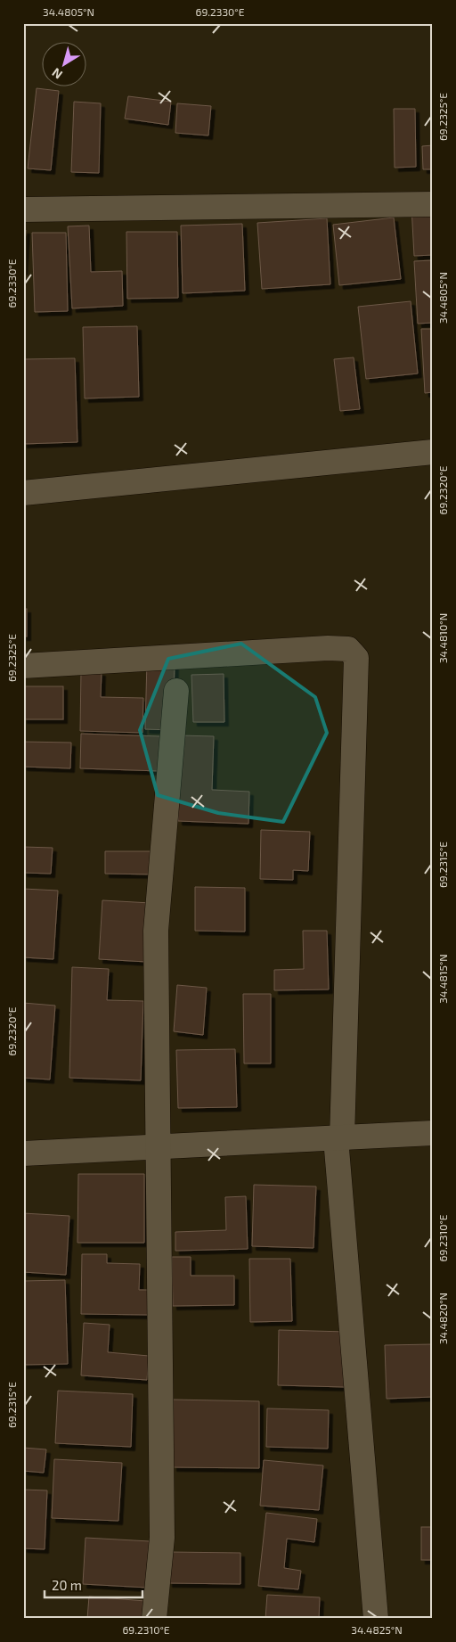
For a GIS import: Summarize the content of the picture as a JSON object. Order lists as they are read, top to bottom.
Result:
{
  "scale_bar": "20 m",
  "north": "bottom left",
  "coordinates": [
    "34.4805°N",
    "69.2330°E",
    "69.2325°E",
    "69.2320°E",
    "34.4810°N",
    "69.2315°E",
    "34.4815°N",
    "69.2310°E",
    "34.4820°N",
    "34.4825°N"
  ]
}
